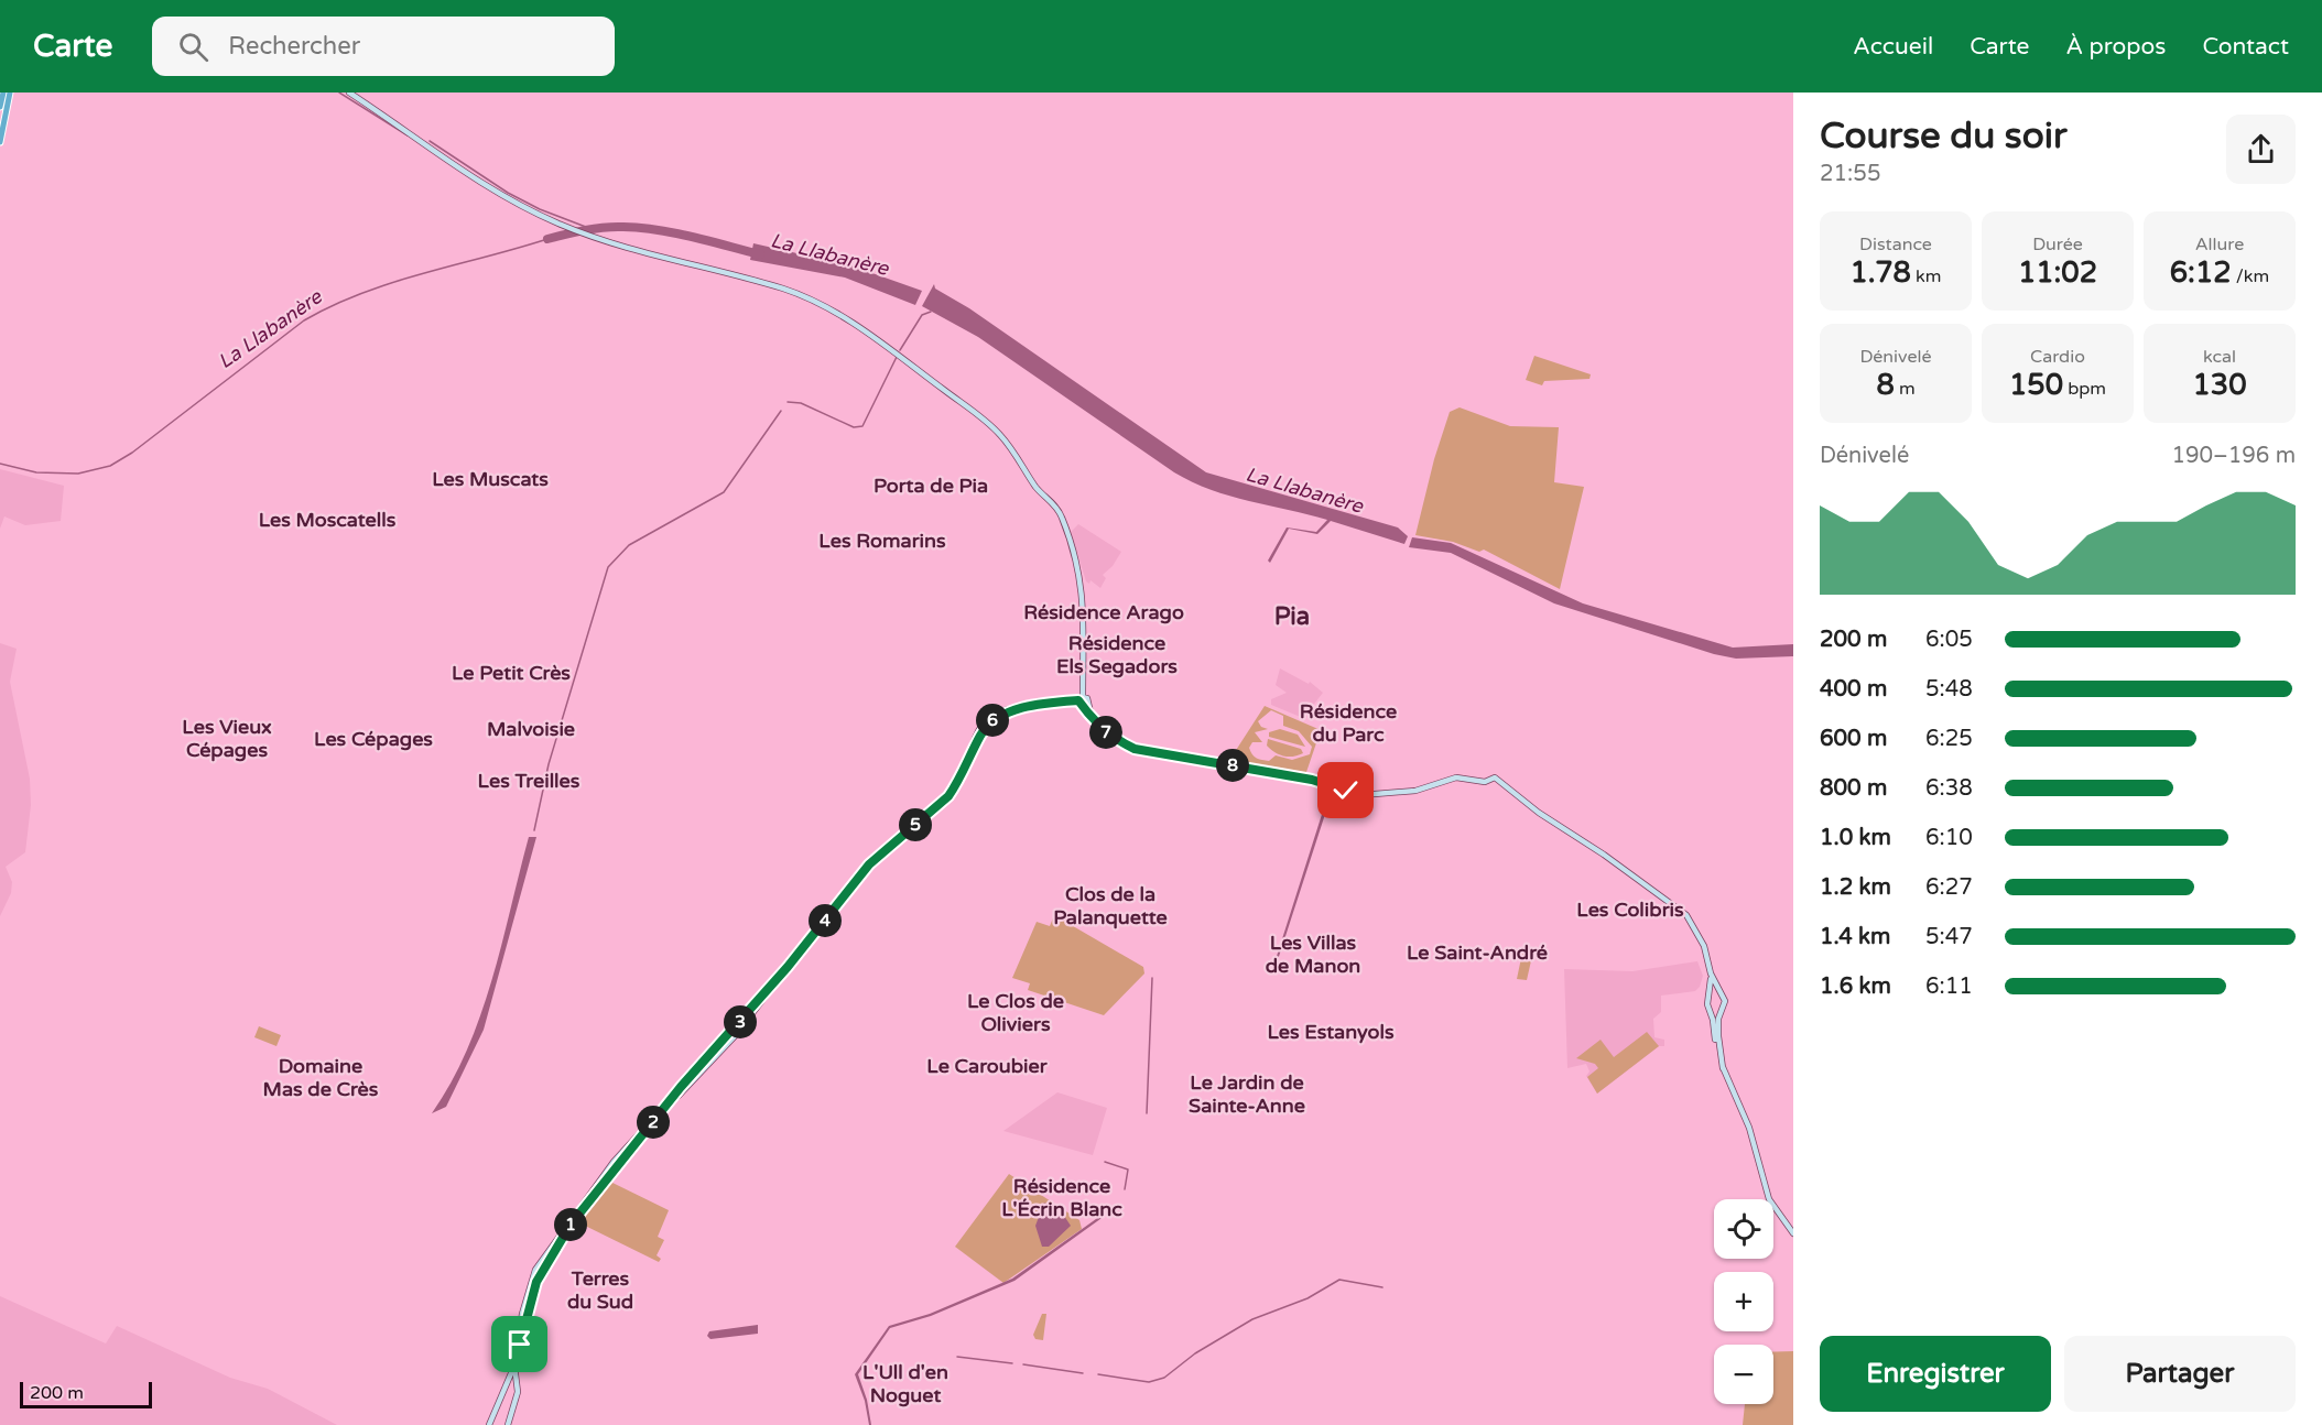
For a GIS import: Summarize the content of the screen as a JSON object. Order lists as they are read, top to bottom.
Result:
{
  "districts": [
    "Les Muscats",
    "Porta de Pia",
    "Les Moscatells",
    "Les Romarins",
    "Résidence Arago",
    "Pia",
    "Résidence Els Segadors",
    "Le Petit Crès",
    "Résidence du Parc",
    "Les Vieux Cépages",
    "Malvoisie",
    "Les Cépages",
    "Les Treilles",
    "Clos de la Palanquette",
    "Les Colibris",
    "Les Villas de Manon",
    "Le Saint-André",
    "Le Clos de Oliviers",
    "Les Estanyols",
    "Domaine Mas de Crès",
    "Le Caroubier",
    "Le Jardin de Sainte-Anne",
    "Résidence L'Écrin Blanc",
    "Terres du Sud",
    "L'Ull d'en Noguet"
  ],
  "water": ["La Llabanère"],
  "scale_bar": "200 m",
  "page": {
    "header": "Carte",
    "search": "Rechercher",
    "nav": [
      "Accueil",
      "Carte",
      "À propos",
      "Contact"
    ],
    "heading": ["Course du soir", "21:55"],
    "stats": [
      ["Distance", "1.78 km"],
      ["Durée", "11:02"],
      ["Allure", "6:12 /km"],
      ["Dénivelé", "8 m"],
      ["Cardio", "150 bpm"],
      ["kcal", "130"]
    ],
    "chart": ["Dénivelé", "190–196 m"],
    "list": [
      {
        "name": "200 m",
        "note": "6:05"
      },
      {
        "name": "400 m",
        "note": "5:48"
      },
      {
        "name": "600 m",
        "note": "6:25"
      },
      {
        "name": "800 m",
        "note": "6:38"
      },
      {
        "name": "1.0 km",
        "note": "6:10"
      },
      {
        "name": "1.2 km",
        "note": "6:27"
      },
      {
        "name": "1.4 km",
        "note": "5:47"
      },
      {
        "name": "1.6 km",
        "note": "6:11"
      }
    ],
    "pins": [
      "6",
      "7",
      "8",
      "5",
      "4",
      "3",
      "2",
      "1"
    ],
    "map_buttons": ["+", "−"],
    "buttons": ["Enregistrer", "Partager"],
    "scale": "200 m"
  }
}
